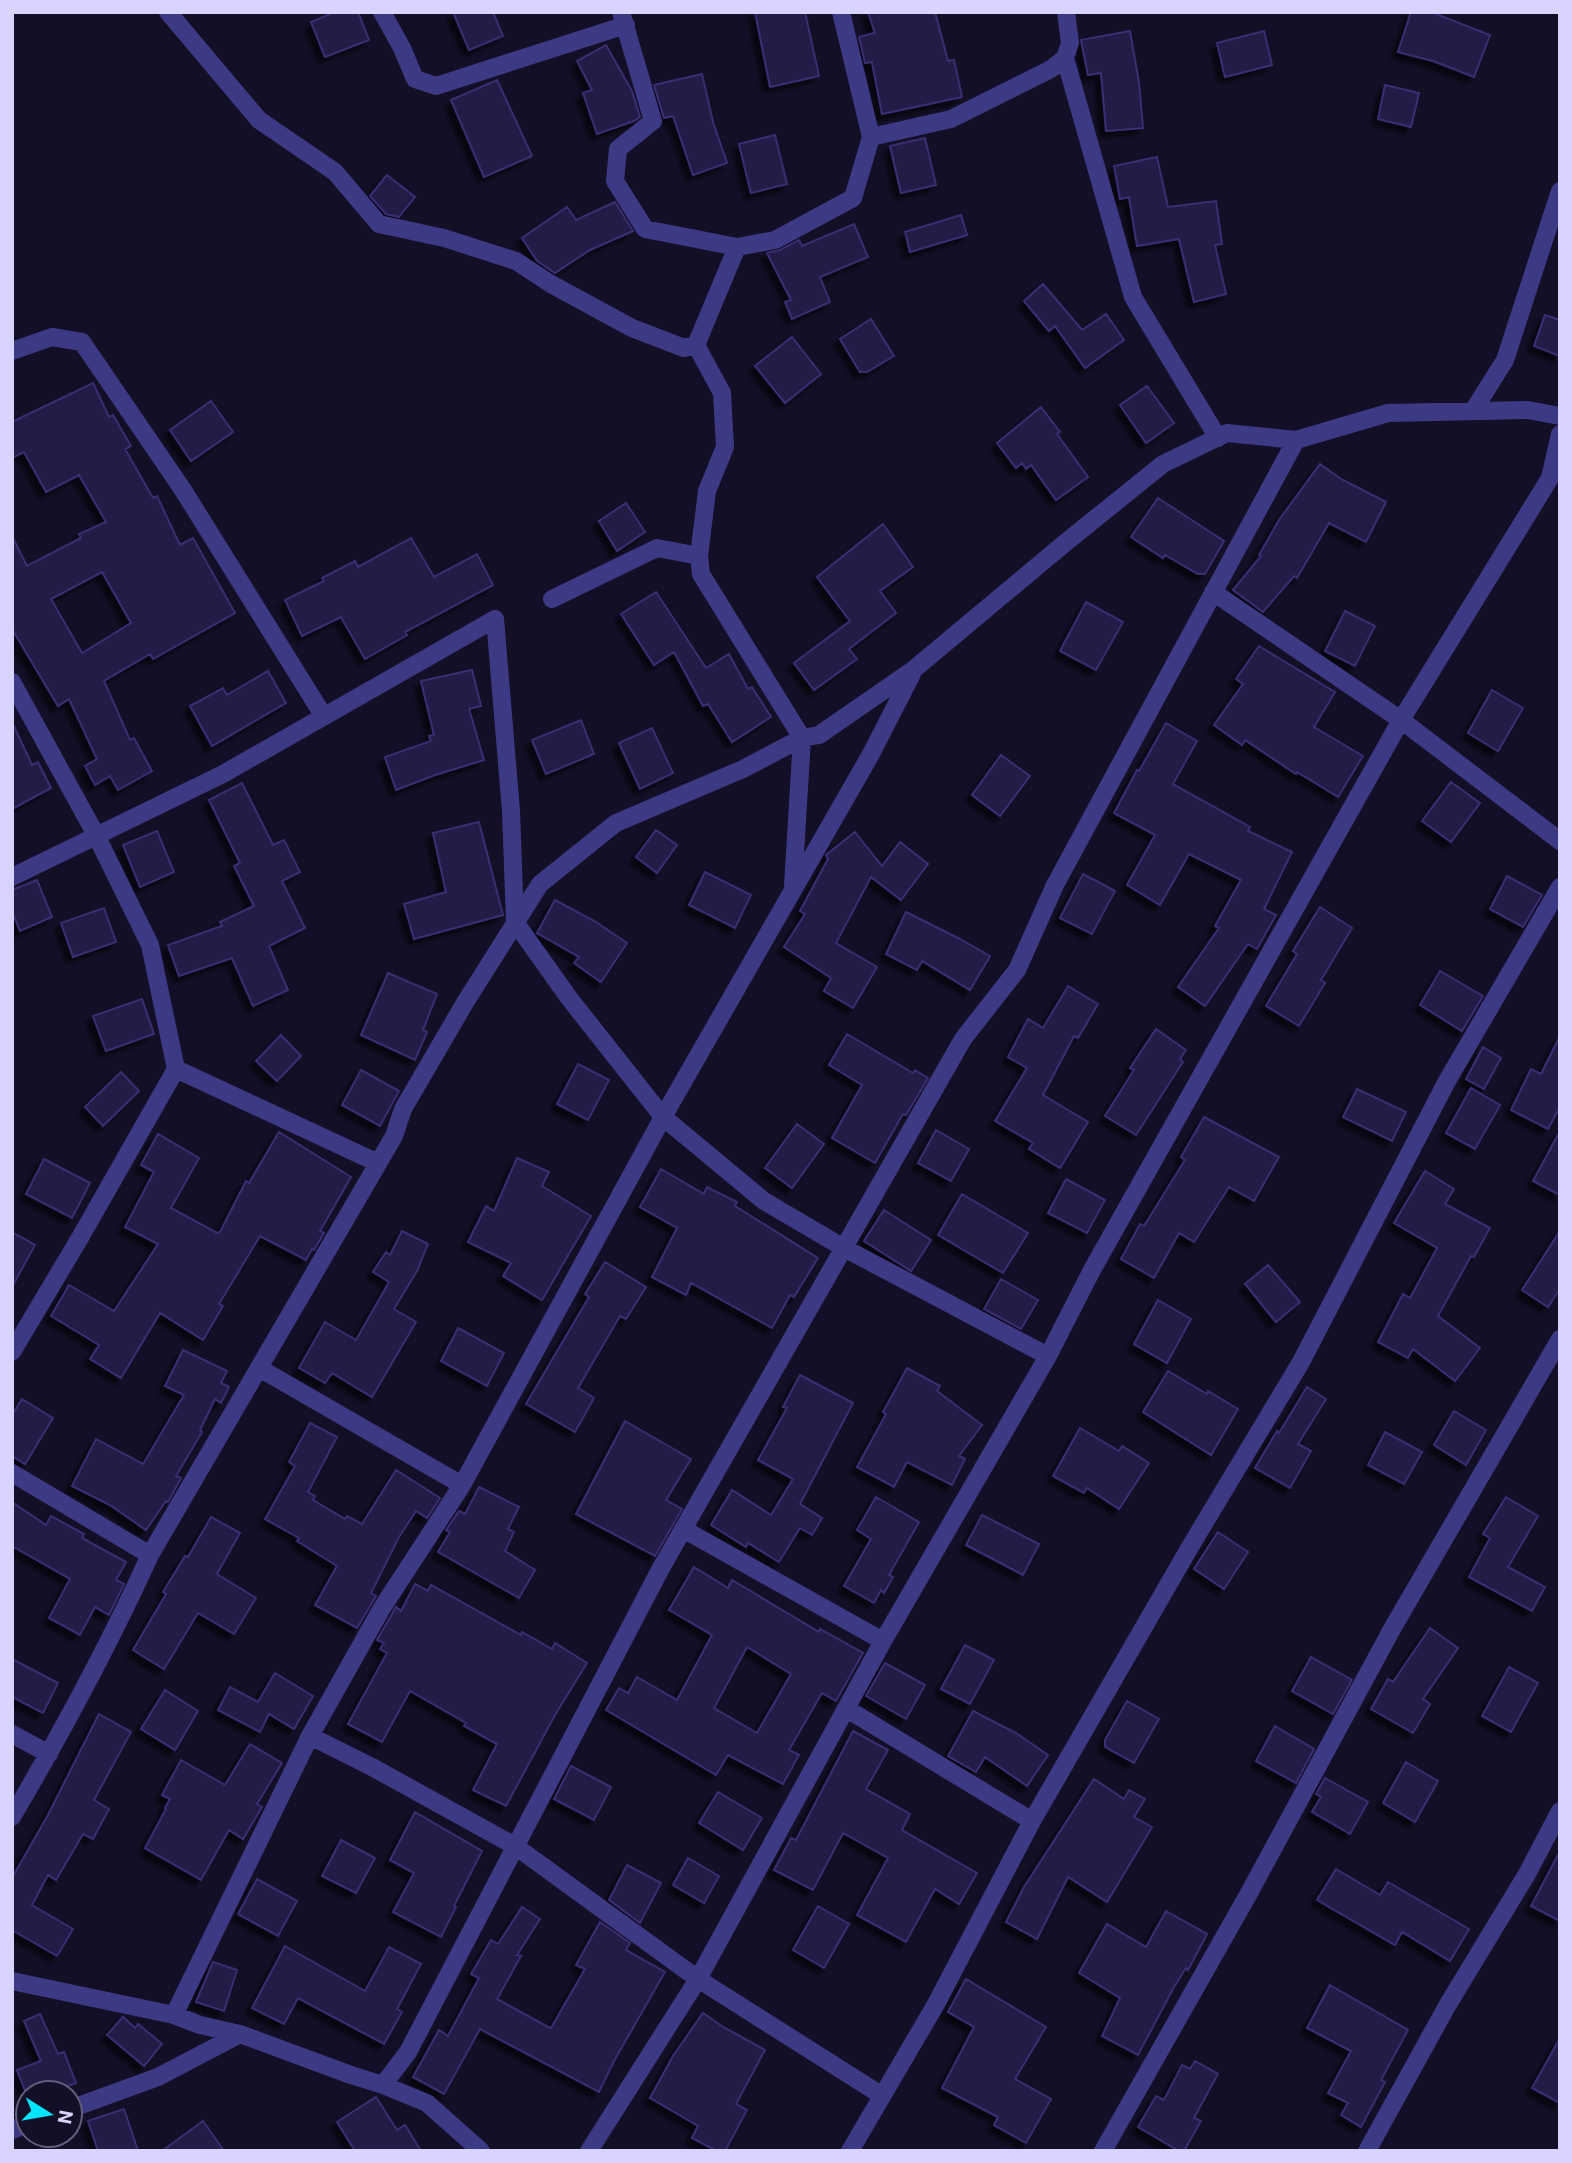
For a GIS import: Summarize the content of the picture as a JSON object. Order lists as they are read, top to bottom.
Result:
{
  "north": "right"
}
